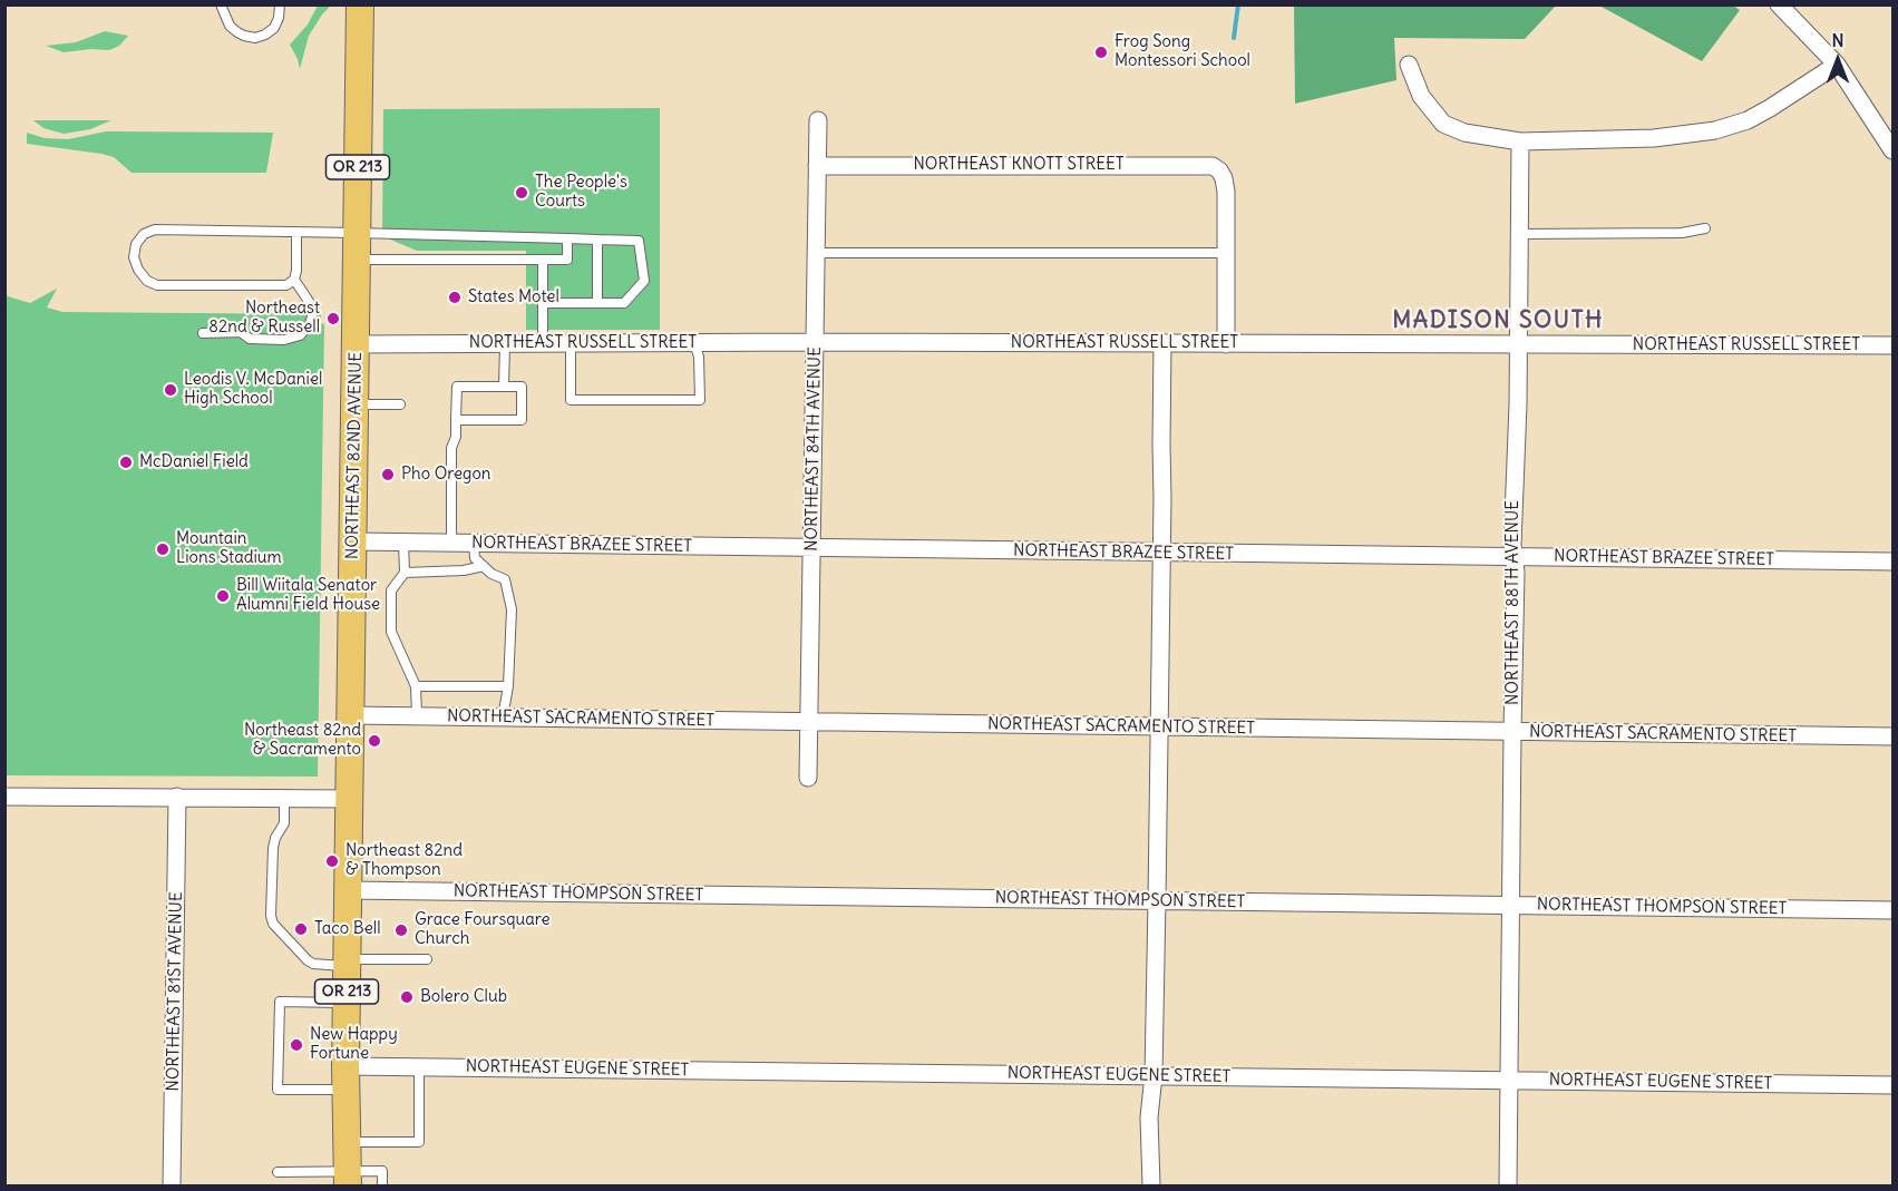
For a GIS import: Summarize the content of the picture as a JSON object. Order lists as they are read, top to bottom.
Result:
{
  "streets": {
    "main road": ["OR 213", "NORTHEAST 82ND AVENUE"],
    "street": [
      "NORTHEAST KNOTT STREET",
      "NORTHEAST RUSSELL STREET",
      "NORTHEAST 84TH AVENUE",
      "NORTHEAST BRAZEE STREET",
      "NORTHEAST 88TH AVENUE",
      "NORTHEAST SACRAMENTO STREET",
      "NORTHEAST THOMPSON STREET",
      "NORTHEAST 81ST AVENUE",
      "NORTHEAST EUGENE STREET"
    ]
  },
  "crossings": [
    ["NORTHEAST KNOTT STREET", "NORTHEAST 84TH AVENUE"],
    ["NORTHEAST RUSSELL STREET", "NORTHEAST 84TH AVENUE"],
    ["NORTHEAST RUSSELL STREET", "NORTHEAST 82ND AVENUE"],
    ["NORTHEAST RUSSELL STREET", "NORTHEAST 88TH AVENUE"],
    ["NORTHEAST 84TH AVENUE", "NORTHEAST BRAZEE STREET"],
    ["NORTHEAST 84TH AVENUE", "NORTHEAST SACRAMENTO STREET"],
    ["NORTHEAST 82ND AVENUE", "NORTHEAST BRAZEE STREET"],
    ["NORTHEAST 82ND AVENUE", "NORTHEAST SACRAMENTO STREET"],
    ["NORTHEAST 82ND AVENUE", "NORTHEAST THOMPSON STREET"],
    ["NORTHEAST 82ND AVENUE", "NORTHEAST EUGENE STREET"],
    ["NORTHEAST BRAZEE STREET", "NORTHEAST 88TH AVENUE"],
    ["NORTHEAST 88TH AVENUE", "NORTHEAST SACRAMENTO STREET"],
    ["NORTHEAST 88TH AVENUE", "NORTHEAST THOMPSON STREET"],
    ["NORTHEAST 88TH AVENUE", "NORTHEAST EUGENE STREET"]
  ],
  "districts": ["MADISON SOUTH"],
  "places": [
    "Frog Song Montessori School",
    "The People's Courts",
    "States Motel",
    "Northeast 82nd & Russell",
    "Leodis V. McDaniel High School",
    "McDaniel Field",
    "Pho Oregon",
    "Mountain Lions Stadium",
    "Bill Wiitala Senator Alumni Field House",
    "Northeast 82nd & Sacramento",
    "Northeast 82nd & Thompson",
    "Taco Bell",
    "Grace Foursquare Church",
    "Bolero Club",
    "New Happy Fortune"
  ],
  "north": "top"
}
